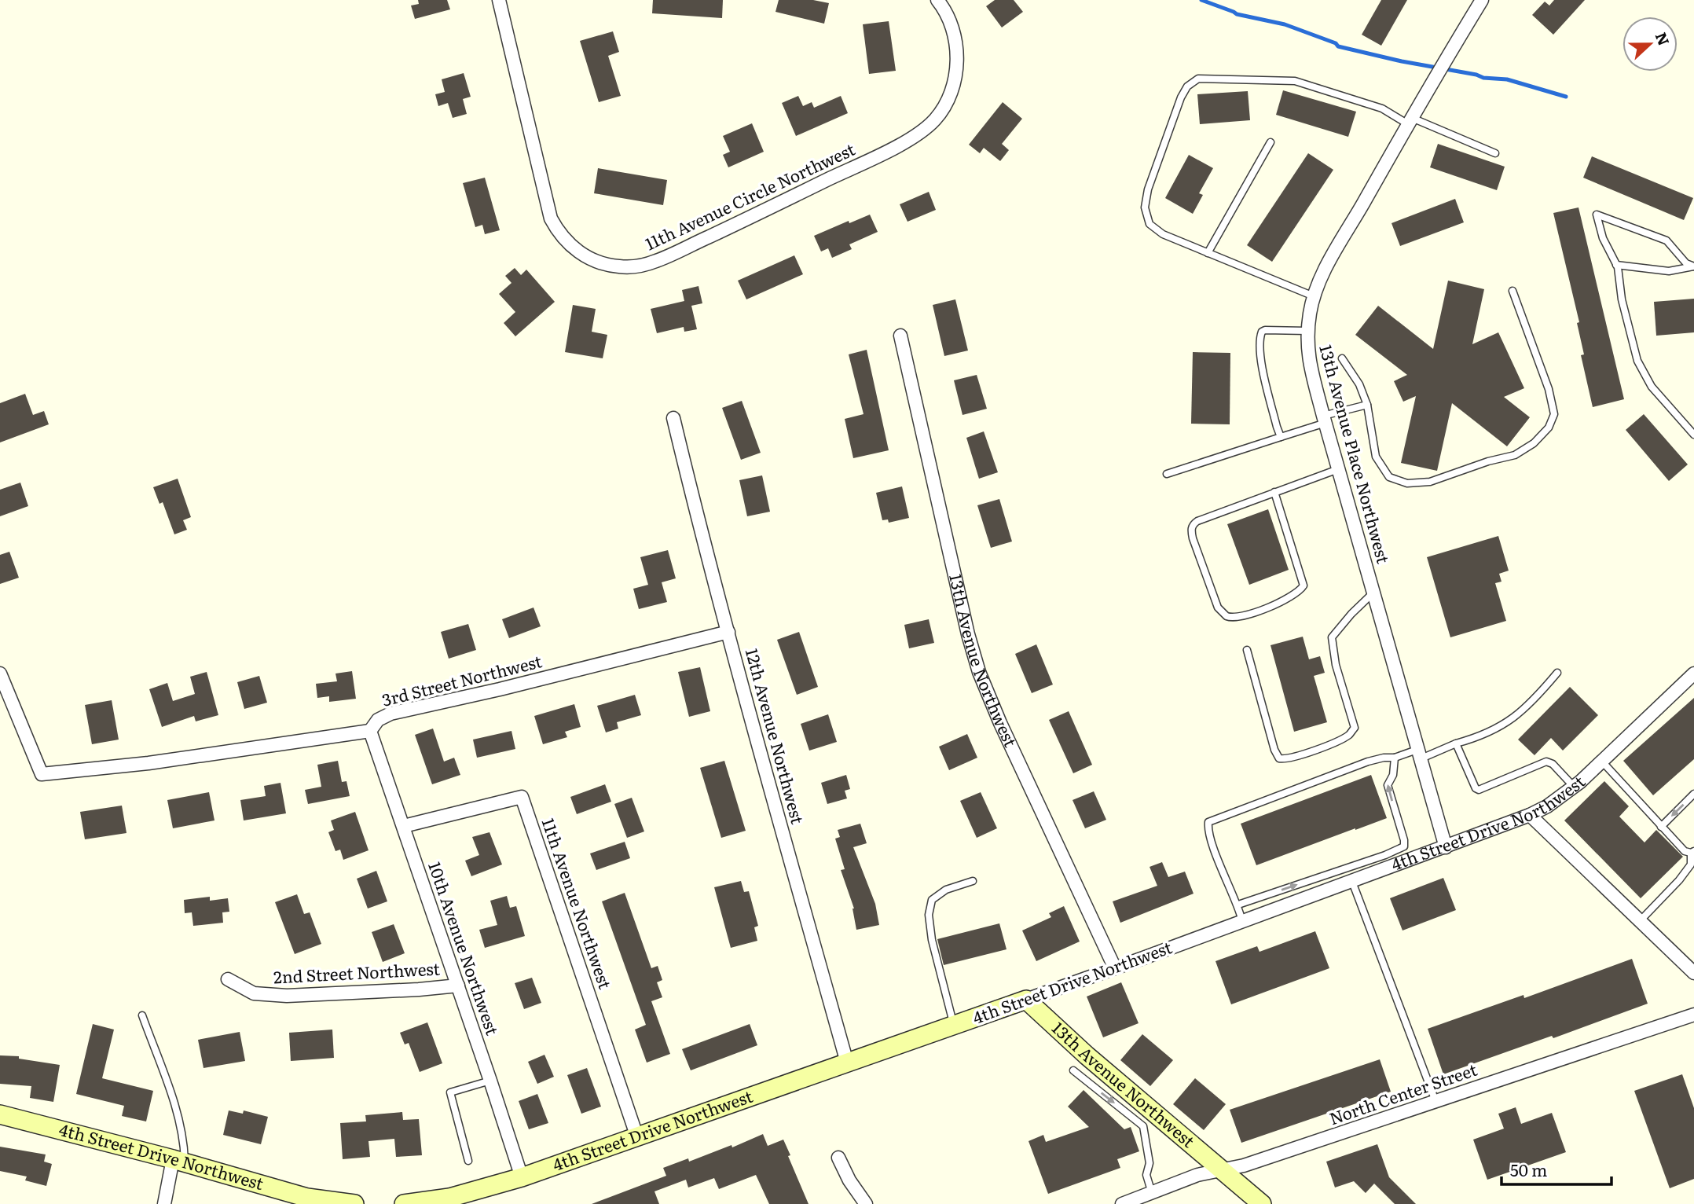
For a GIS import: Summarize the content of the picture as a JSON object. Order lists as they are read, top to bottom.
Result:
{
  "streets": {
    "main road": ["13th Avenue Northwest", "4th Street Drive Northwest"],
    "street": [
      "11th Avenue Circle Northwest",
      "13th Avenue Place Northwest",
      "3rd Street Northwest",
      "12th Avenue Northwest",
      "11th Avenue Northwest",
      "10th Avenue Northwest",
      "2nd Street Northwest",
      "North Center Street"
    ]
  },
  "crossings": [
    ["13th Avenue Place Northwest", "4th Street Drive Northwest"],
    ["13th Avenue Northwest", "4th Street Drive Northwest"],
    ["13th Avenue Northwest", "North Center Street"],
    ["3rd Street Northwest", "12th Avenue Northwest"],
    ["3rd Street Northwest", "10th Avenue Northwest"],
    ["12th Avenue Northwest", "4th Street Drive Northwest"],
    ["4th Street Drive Northwest", "11th Avenue Northwest"],
    ["4th Street Drive Northwest", "10th Avenue Northwest"],
    ["11th Avenue Northwest", "10th Avenue Northwest"],
    ["10th Avenue Northwest", "2nd Street Northwest"]
  ],
  "scale_bar": "50 m",
  "north": "right"
}
